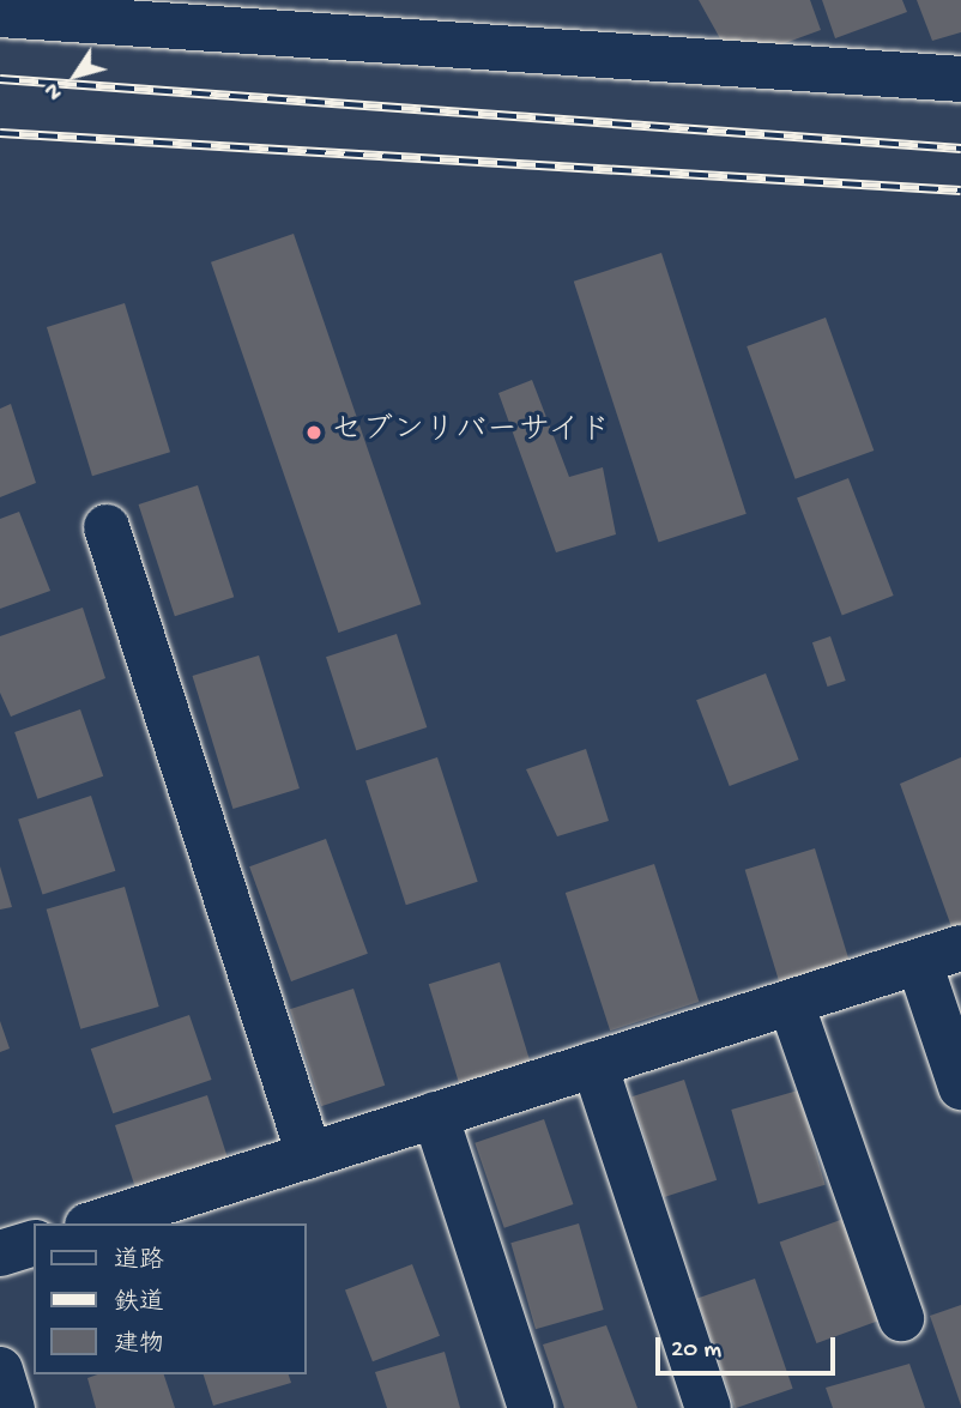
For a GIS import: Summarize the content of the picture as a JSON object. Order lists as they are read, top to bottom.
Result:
{
  "places": ["セブンリバーサイド"],
  "legend": ["道路", "鉄道", "建物"],
  "scale_bar": "20 m",
  "north": "bottom left"
}
